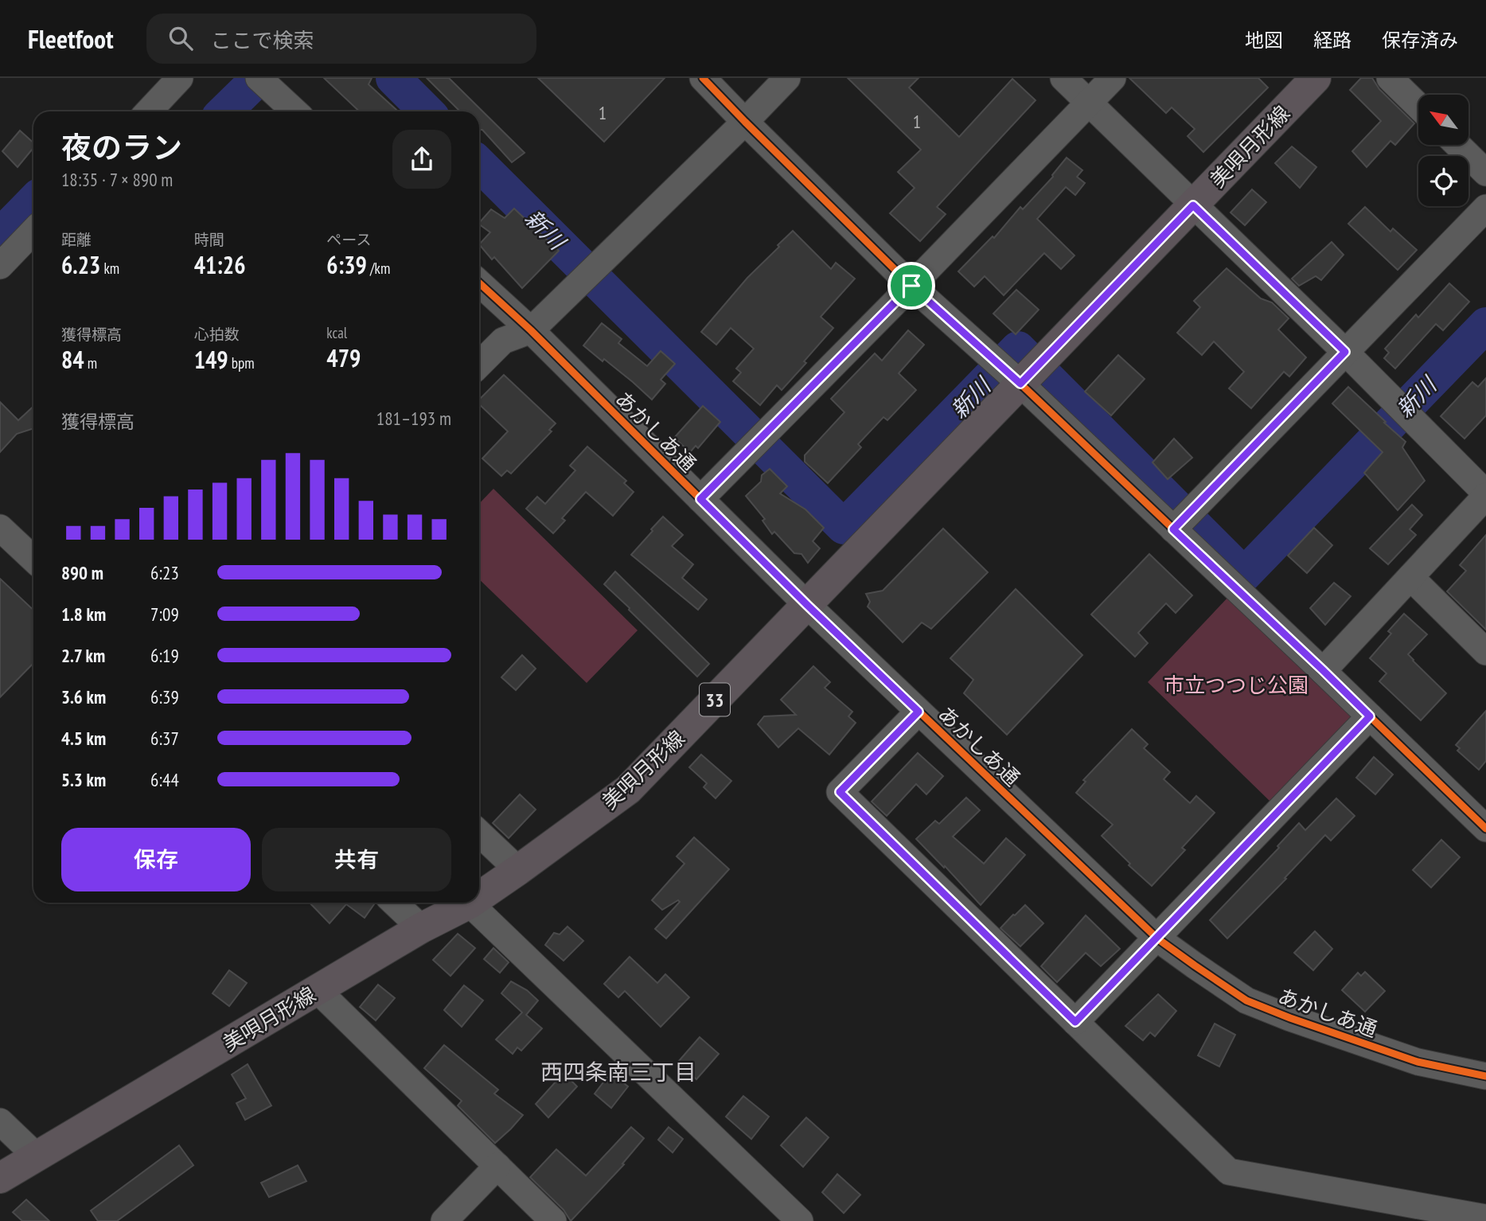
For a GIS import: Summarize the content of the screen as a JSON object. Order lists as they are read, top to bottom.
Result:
{
  "streets": {
    "main road": ["美唄月形線", "33"],
    "street": ["あかしあ通"]
  },
  "crossings": [
    ["美唄月形線", "あかしあ通"]
  ],
  "districts": ["西四条南三丁目"],
  "water": ["新川"],
  "parks": ["市立つつじ公園"],
  "house_numbers": ["1", "1"],
  "north": "top left",
  "page": {
    "header": "Fleetfoot",
    "search": "ここで検索",
    "nav": ["地図", "経路", "保存済み"],
    "heading": ["夜のラン", "18:35 · 7 × 890 m"],
    "stats": [
      ["距離", "6.23 km"],
      ["時間", "41:26"],
      ["ペース", "6:39 /km"],
      ["獲得標高", "84 m"],
      ["心拍数", "149 bpm"],
      ["kcal", "479"]
    ],
    "chart": ["獲得標高", "181–193 m"],
    "list": [
      {
        "name": "890 m",
        "note": "6:23"
      },
      {
        "name": "1.8 km",
        "note": "7:09"
      },
      {
        "name": "2.7 km",
        "note": "6:19"
      },
      {
        "name": "3.6 km",
        "note": "6:39"
      },
      {
        "name": "4.5 km",
        "note": "6:37"
      },
      {
        "name": "5.3 km",
        "note": "6:44"
      }
    ],
    "buttons": ["保存", "共有"]
  }
}
